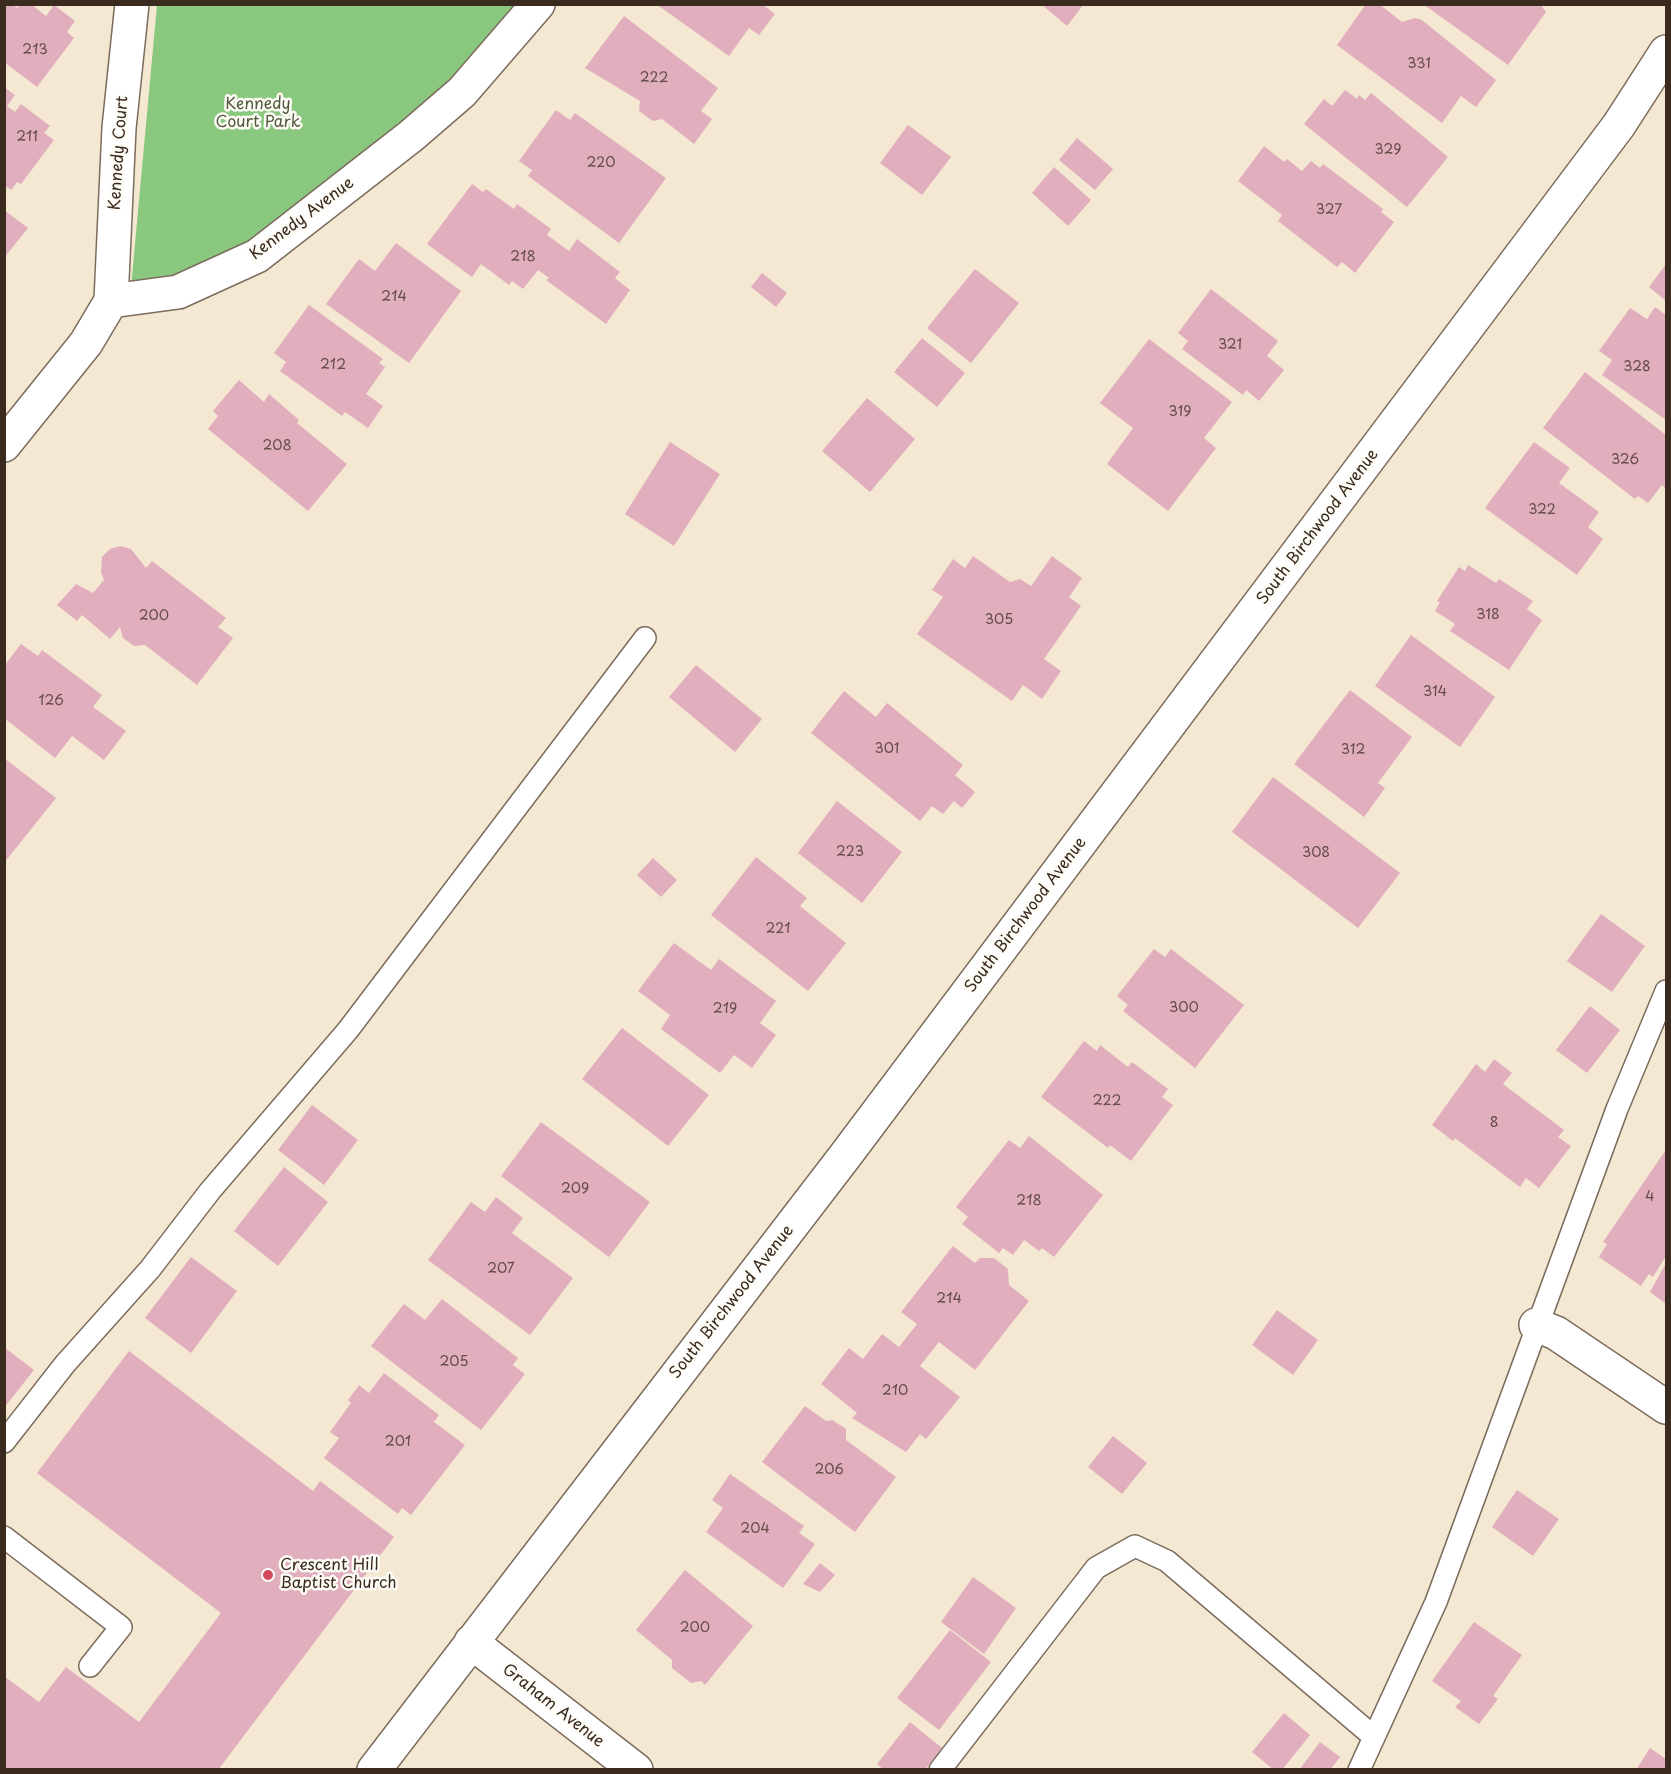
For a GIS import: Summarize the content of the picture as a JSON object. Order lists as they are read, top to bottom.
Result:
{
  "streets": {
    "street": [
      "Kennedy Court",
      "Kennedy Avenue",
      "South Birchwood Avenue",
      "Graham Avenue"
    ]
  },
  "crossings": [
    ["Kennedy Court", "Kennedy Avenue"],
    ["South Birchwood Avenue", "Graham Avenue"]
  ],
  "parks": ["Kennedy Court Park"],
  "places": ["Crescent Hill Baptist Church"],
  "house_numbers": [
    "213",
    "331",
    "222",
    "211",
    "329",
    "220",
    "327",
    "218",
    "214",
    "321",
    "212",
    "328",
    "319",
    "208",
    "326",
    "322",
    "318",
    "200",
    "305",
    "314",
    "126",
    "301",
    "312",
    "223",
    "308",
    "221",
    "300",
    "219",
    "222",
    "8",
    "209",
    "4",
    "218",
    "207",
    "214",
    "205",
    "210",
    "201",
    "206",
    "204",
    "200"
  ]
}
